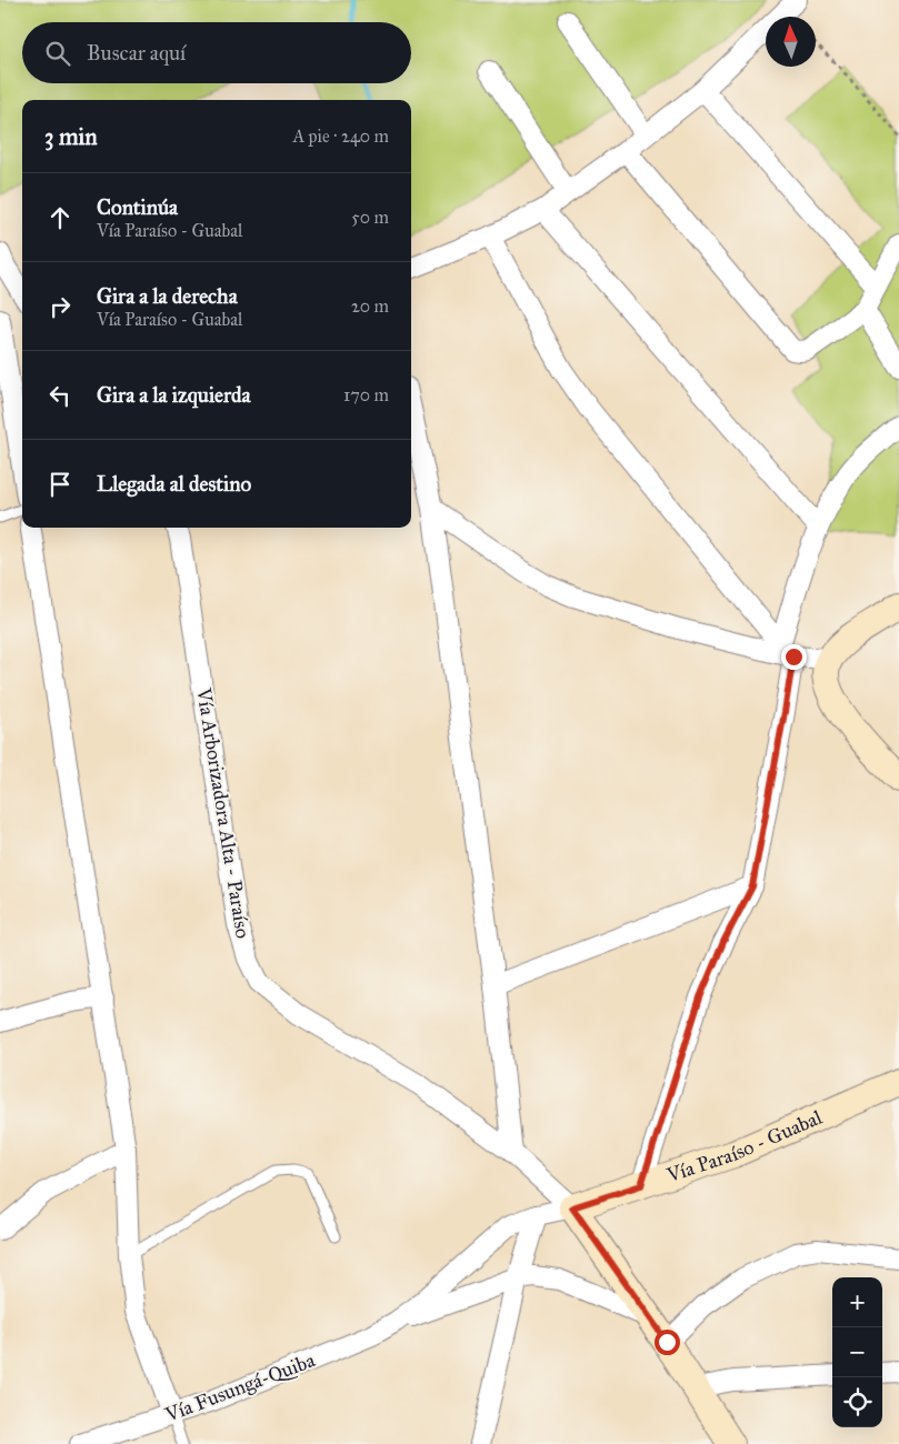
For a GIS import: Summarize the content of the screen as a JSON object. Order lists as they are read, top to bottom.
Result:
{
  "streets": {
    "street": ["Vía Arborizadora Alta - Paraíso", "Vía Paraíso - Guabal", "Vía Fusungá-Quiba"]
  },
  "crossings": [
    ["Vía Arborizadora Alta - Paraíso", "Vía Paraíso - Guabal"]
  ],
  "north": "top",
  "page": {
    "search": "Buscar aquí",
    "heading": ["3 min", "A pie · 240 m"],
    "list": [
      ["Continúa", "Vía Paraíso - Guabal", "50 m"],
      ["Gira a la derecha", "Vía Paraíso - Guabal", "20 m"],
      ["Gira a la izquierda", "170 m"],
      "Llegada al destino"
    ],
    "map_buttons": ["+", "−"]
  }
}
